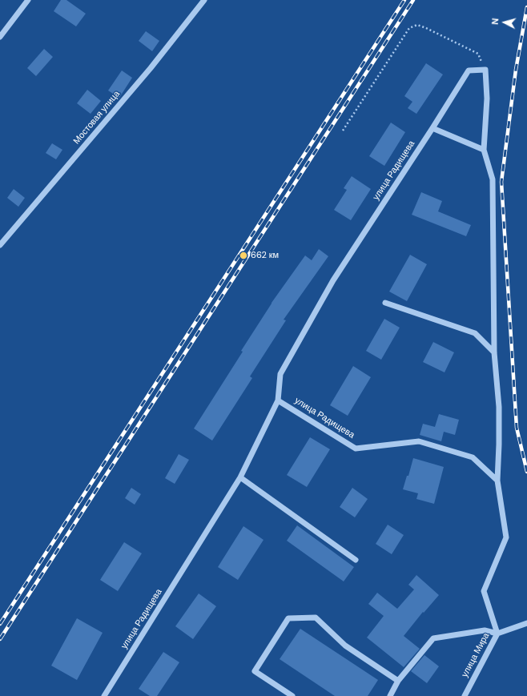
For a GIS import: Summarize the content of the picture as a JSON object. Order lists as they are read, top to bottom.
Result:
{
  "streets": {
    "street": ["Мостовая улица", "улица Радищева", "улица Мира"]
  },
  "places": ["662 км"],
  "north": "left"
}
